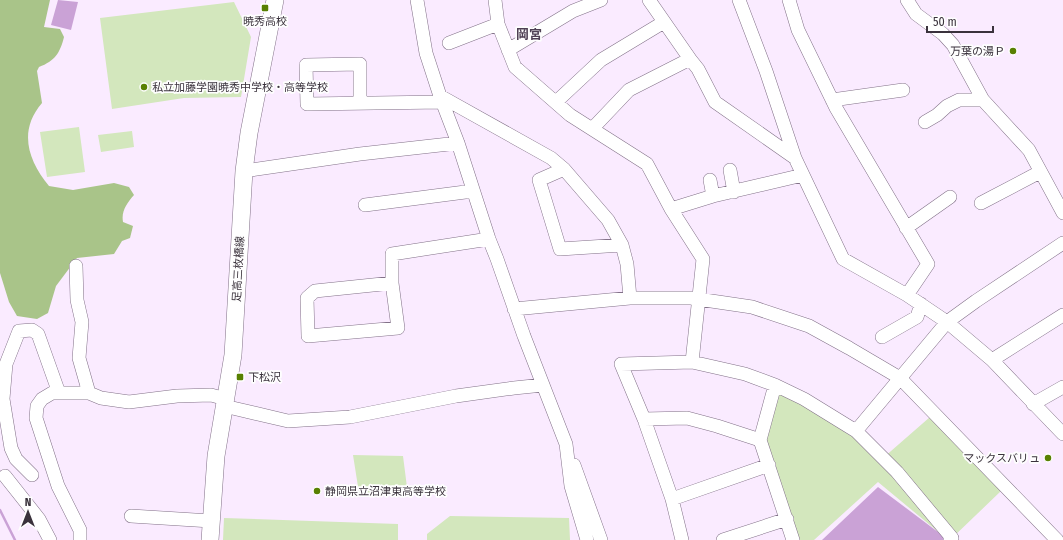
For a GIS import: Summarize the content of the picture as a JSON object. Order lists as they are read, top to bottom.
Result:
{
  "streets": {
    "main road": ["足高三枚橋線"]
  },
  "districts": ["岡宮"],
  "places": {
    "transit": ["暁秀高校", "下松沢"],
    "other": [
      "万葉の湯Ｐ",
      "私立加藤学園暁秀中学校・高等学校",
      "マックスバリュ",
      "静岡県立沼津東高等学校"
    ]
  },
  "scale_bar": "50 m",
  "north": "top"
}
